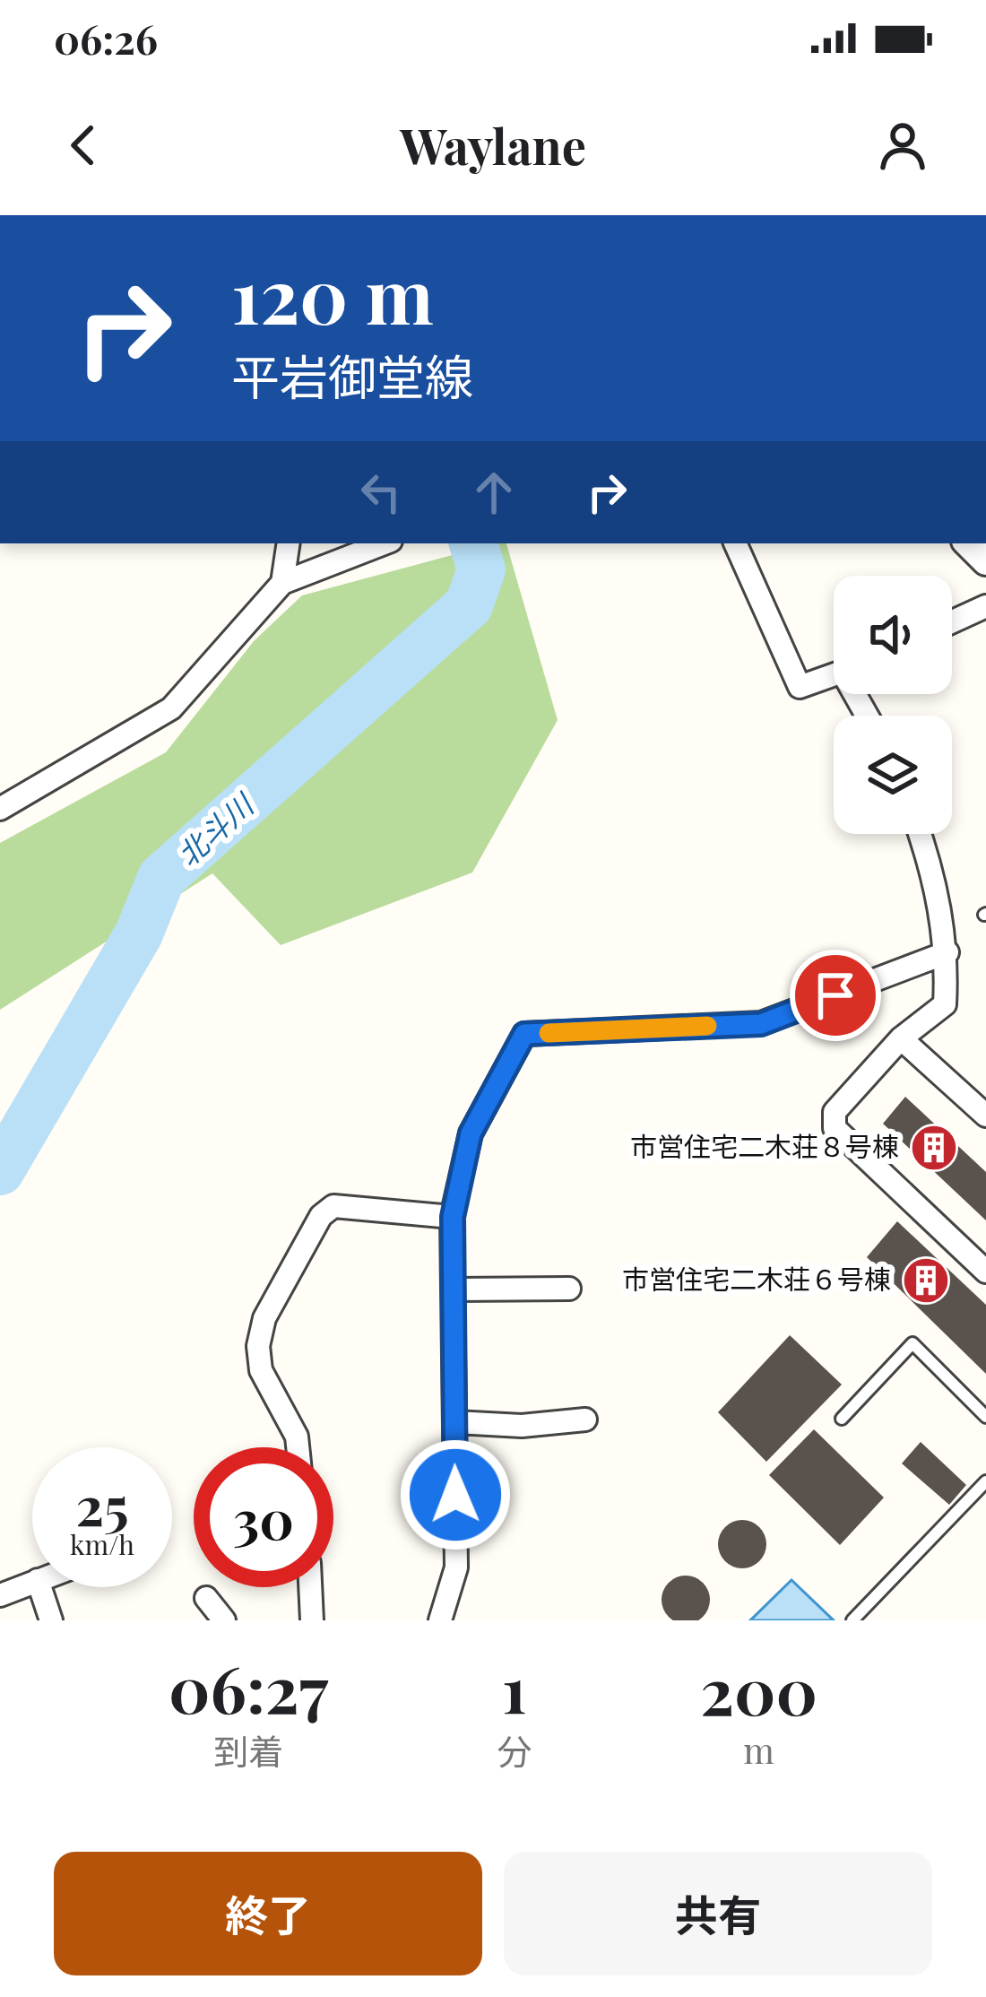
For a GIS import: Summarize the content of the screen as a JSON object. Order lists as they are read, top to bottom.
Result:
{
  "water": ["北斗川"],
  "places": {
    "building": ["市営住宅二木荘８号棟", "市営住宅二木荘６号棟"]
  },
  "page": {
    "status": "06:26",
    "header": "Waylane",
    "turn": ["120 m", "平岩御堂線"],
    "speed": "25 km/h",
    "limit": "30",
    "eta": [
      "06:27",
      "到着",
      "1",
      "分",
      "200",
      "m"
    ],
    "buttons": ["終了", "共有"]
  }
}
